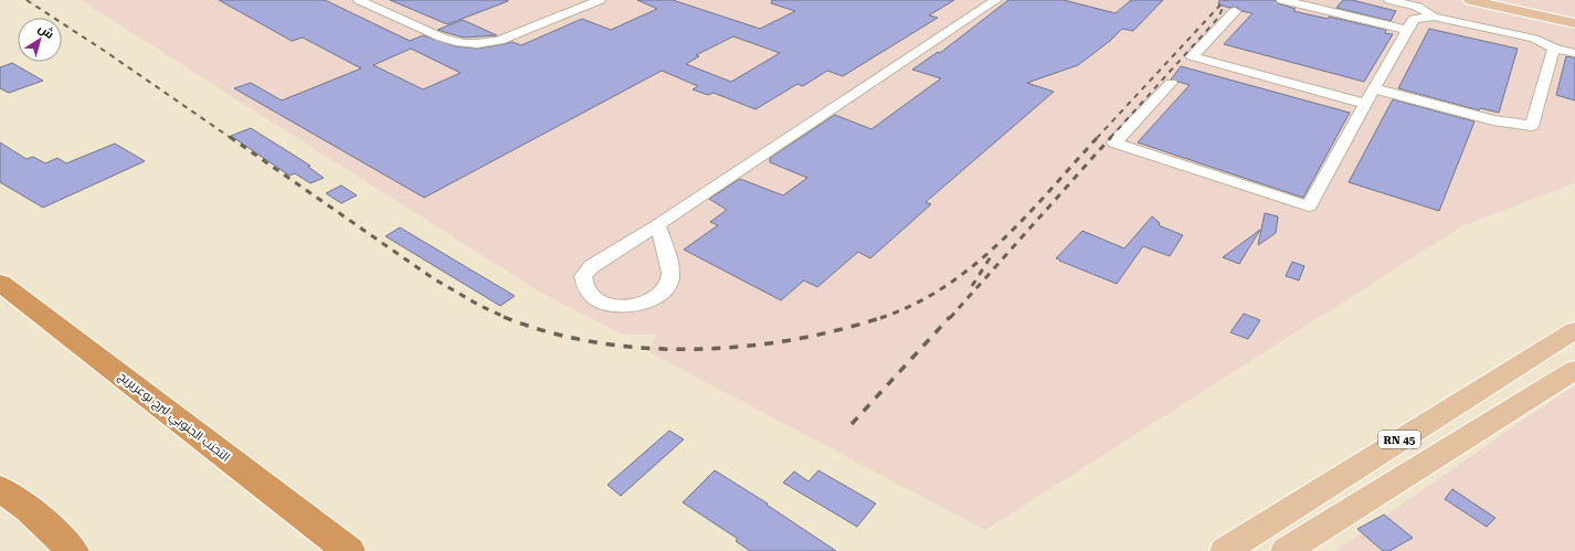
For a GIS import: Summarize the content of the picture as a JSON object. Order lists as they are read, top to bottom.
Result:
{
  "streets": {
    "highway": ["التجنب الجنوبي لبرج بوعريريج"],
    "main road": ["RN 45"]
  },
  "north": "top right"
}
